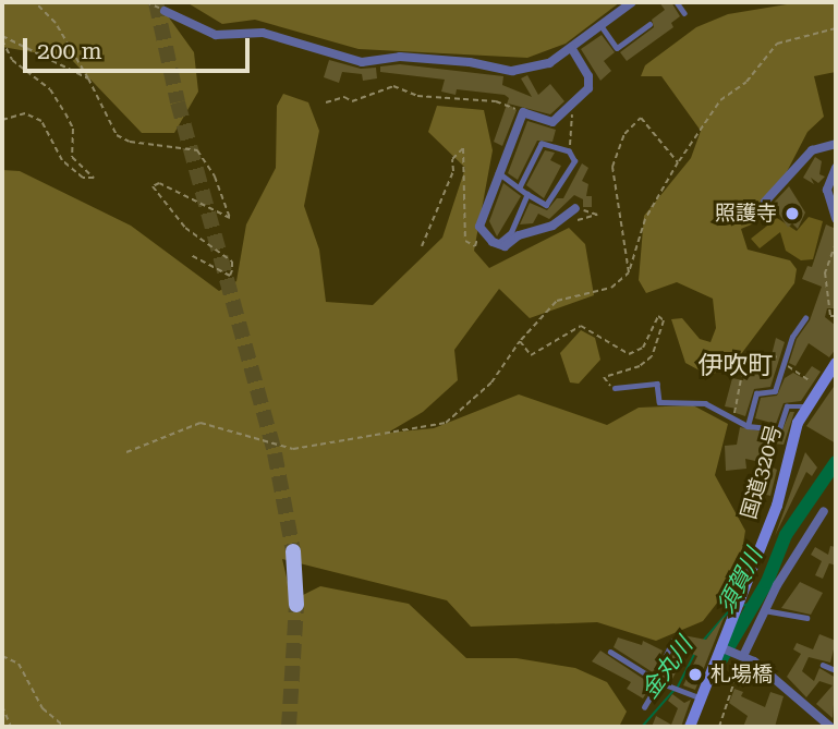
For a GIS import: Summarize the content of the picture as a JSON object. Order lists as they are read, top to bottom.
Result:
{
  "streets": {
    "street": ["国道320号"]
  },
  "districts": ["伊吹町"],
  "water": ["須賀川", "金丸川"],
  "places": ["照護寺", "札場橋"],
  "scale_bar": "200 m"
}
